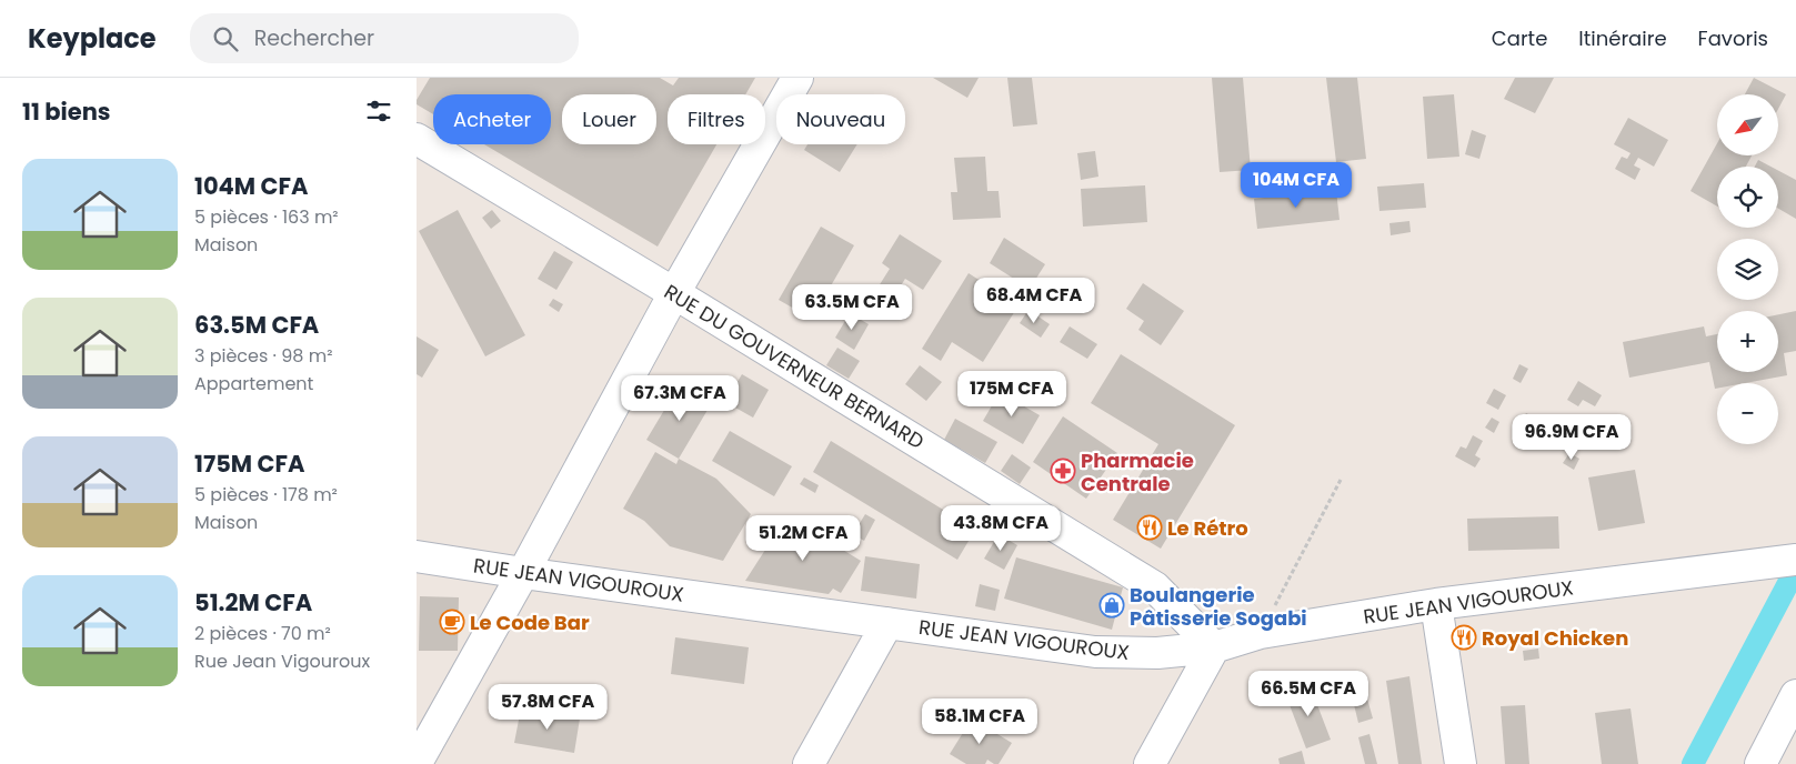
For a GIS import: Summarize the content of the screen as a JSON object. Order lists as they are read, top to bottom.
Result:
{
  "streets": {
    "street": ["RUE DU GOUVERNEUR BERNARD", "RUE JEAN VIGOUROUX"]
  },
  "crossings": [
    ["RUE DU GOUVERNEUR BERNARD", "RUE JEAN VIGOUROUX"]
  ],
  "places": {
    "pharmacy": ["Pharmacie Centrale"],
    "restaurant": ["Le Rétro", "Royal Chicken"],
    "shop": ["Boulangerie Pâtisserie Sogabi"],
    "cafe": ["Le Code Bar"]
  },
  "north": "bottom left",
  "page": {
    "header": "Keyplace",
    "search": "Rechercher",
    "nav": ["Carte", "Itinéraire", "Favoris"],
    "heading": "11 biens",
    "map_buttons": ["+", "−"],
    "chip": [
      "Acheter",
      "Louer",
      "Filtres",
      "Nouveau"
    ],
    "list": [
      {
        "name": "104M CFA",
        "note": "5 pièces · 163 m² · Maison"
      },
      {
        "name": "63.5M CFA",
        "note": "3 pièces · 98 m² · Appartement"
      },
      {
        "name": "175M CFA",
        "note": "5 pièces · 178 m² · Maison"
      },
      {
        "name": "51.2M CFA",
        "note": "2 pièces · 70 m² · Rue Jean Vigouroux"
      }
    ],
    "price": [
      "104M CFA",
      "68.4M CFA",
      "63.5M CFA",
      "175M CFA",
      "67.3M CFA",
      "96.9M CFA",
      "43.8M CFA",
      "51.2M CFA",
      "66.5M CFA",
      "57.8M CFA",
      "58.1M CFA"
    ]
  }
}
